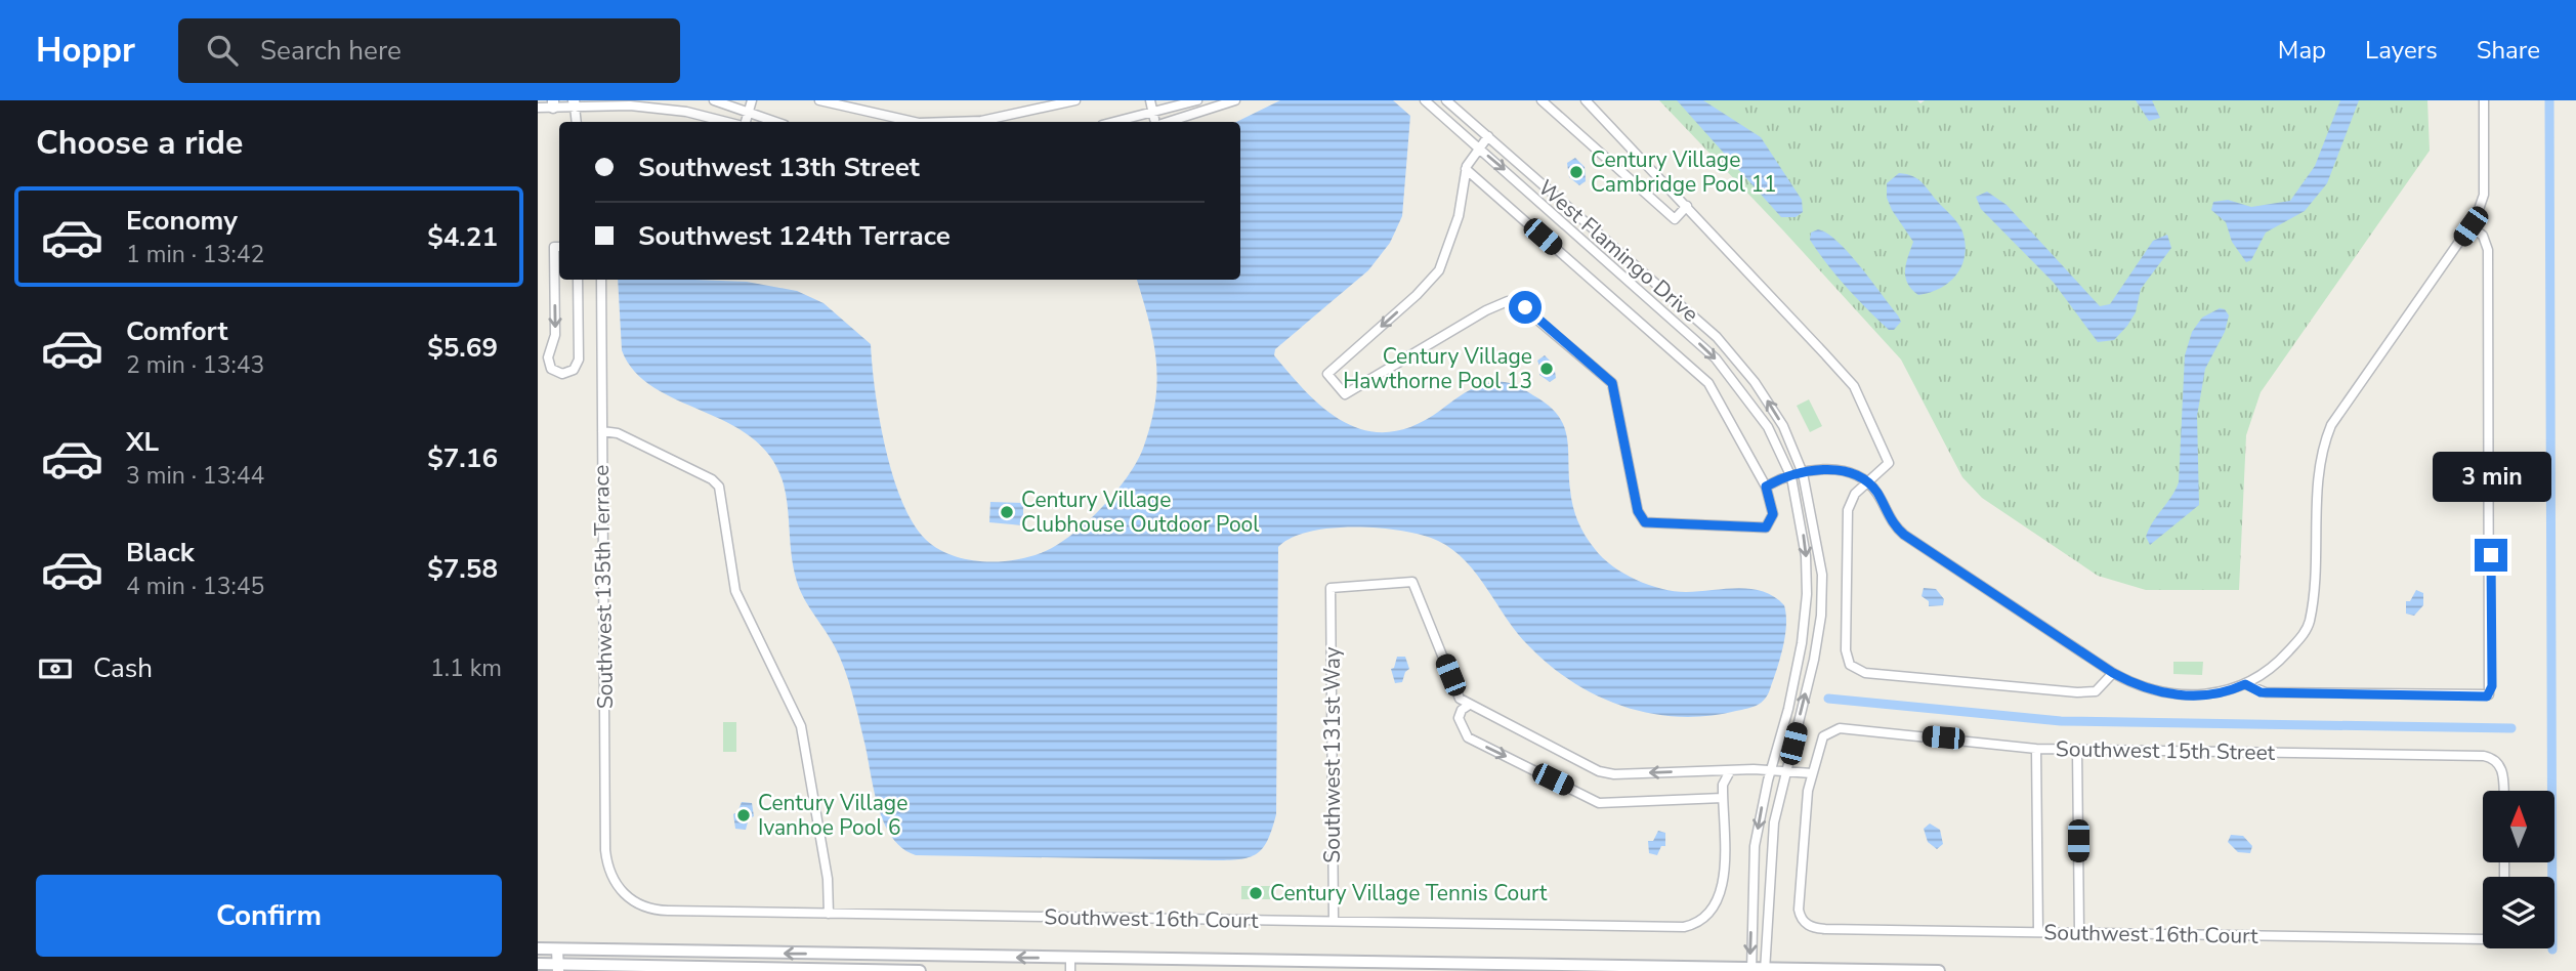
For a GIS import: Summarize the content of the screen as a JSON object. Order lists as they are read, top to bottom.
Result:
{
  "streets": {
    "street": [
      "West Flamingo Drive",
      "Southwest 135th Terrace",
      "Southwest 15th Street",
      "Southwest 131st Way",
      "Southwest 16th Court"
    ]
  },
  "crossings": [
    ["Southwest 135th Terrace", "Southwest 16th Court"],
    ["Southwest 15th Street", "Southwest 16th Court"],
    ["Southwest 131st Way", "Southwest 16th Court"]
  ],
  "places": [
    "Century Village Cambridge Pool 11",
    "Century Village Hawthorne Pool 13",
    "Century Village Clubhouse Outdoor Pool",
    "Century Village Ivanhoe Pool 6",
    "Century Village Tennis Court"
  ],
  "north": "top",
  "page": {
    "header": "Hoppr",
    "search": "Search here",
    "nav": ["Map", "Layers", "Share"],
    "heading": "Choose a ride",
    "banner": ["Southwest 13th Street", "Southwest 124th Terrace"],
    "list": [
      {
        "name": "Economy",
        "note": "1 min · 13:42",
        "value": "$4.21"
      },
      {
        "name": "Comfort",
        "note": "2 min · 13:43",
        "value": "$5.69"
      },
      {
        "name": "XL",
        "note": "3 min · 13:44",
        "value": "$7.16"
      },
      {
        "name": "Black",
        "note": "4 min · 13:45",
        "value": "$7.58"
      }
    ],
    "bubble": "3 min",
    "pay": ["Cash", "1.1 km"],
    "buttons": "Confirm"
  }
}
